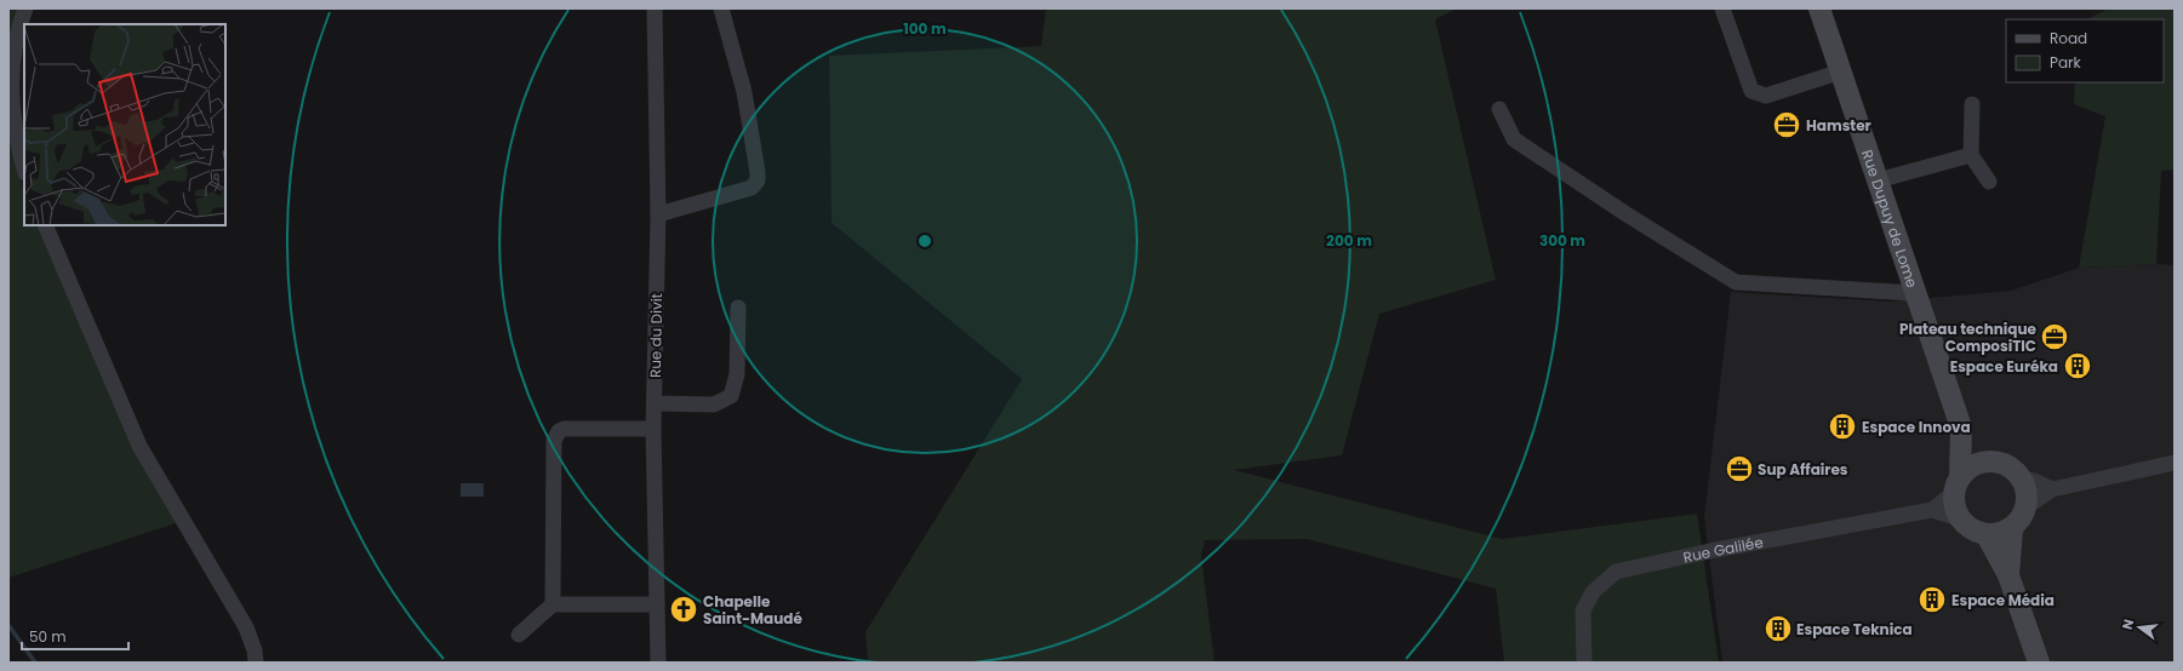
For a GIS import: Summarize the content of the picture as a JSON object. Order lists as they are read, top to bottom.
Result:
{
  "streets": {
    "street": ["Rue Dupuy de Lome", "Rue du Divit", "Rue Galilée"]
  },
  "crossings": [
    ["Rue Dupuy de Lome", "Rue Galilée"]
  ],
  "places": {
    "office": ["Hamster", "Plateau technique ComposiTIC", "Sup Affaires"],
    "building": [
      "Espace Euréka",
      "Espace Innova",
      "Espace Média",
      "Espace Teknica"
    ],
    "church": ["Chapelle Saint-Maudé"]
  },
  "legend": ["Road", "Park"],
  "scale_bar": "50 m",
  "north": "left",
  "rings": ["100 m", "200 m", "300 m"]
}
